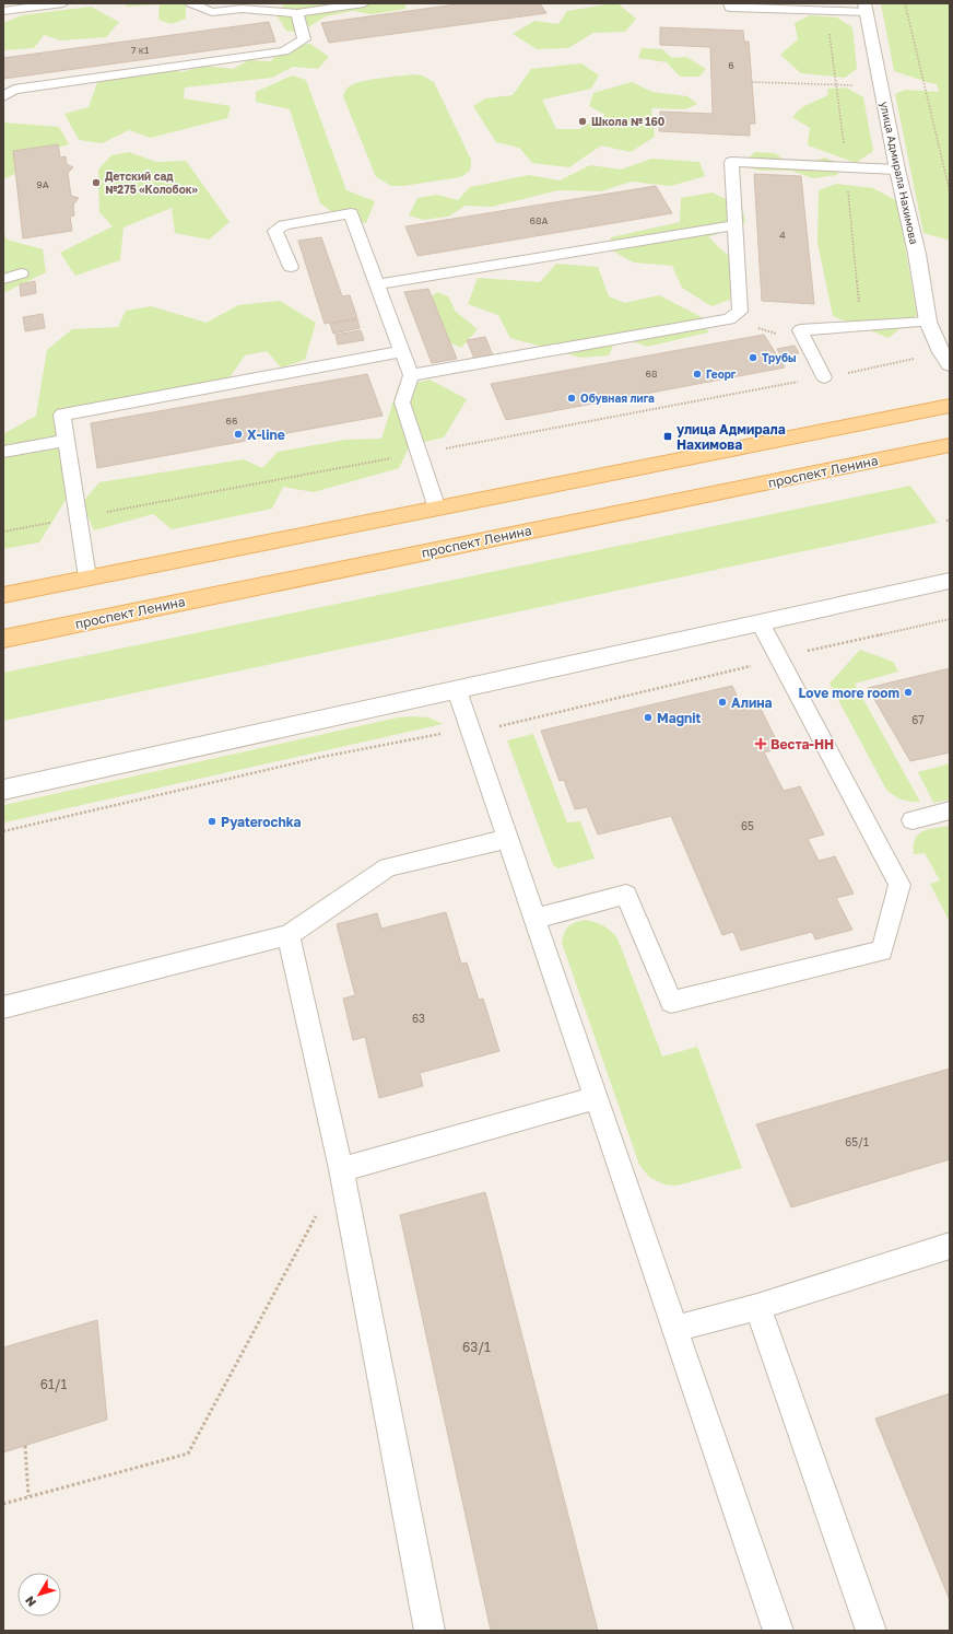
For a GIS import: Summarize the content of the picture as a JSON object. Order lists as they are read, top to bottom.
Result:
{
  "streets": {
    "main road": ["проспект Ленина"],
    "street": ["улица Адмирала Нахимова"]
  },
  "places": {
    "other": [
      "Школа № 160",
      "Детский сад №275 «Колобок»",
      "Трубы",
      "Георг",
      "Обувная лига",
      "X-line",
      "Love more room",
      "Алина",
      "Magnit",
      "Pyaterochka"
    ],
    "transit": ["улица Адмирала Нахимова"],
    "health": ["Веста-НН"]
  },
  "house_numbers": [
    "7 к1",
    "6",
    "9А",
    "68А",
    "4",
    "68",
    "66",
    "67",
    "65",
    "63",
    "65/1",
    "63/1",
    "61/1"
  ],
  "north": "bottom left"
}
